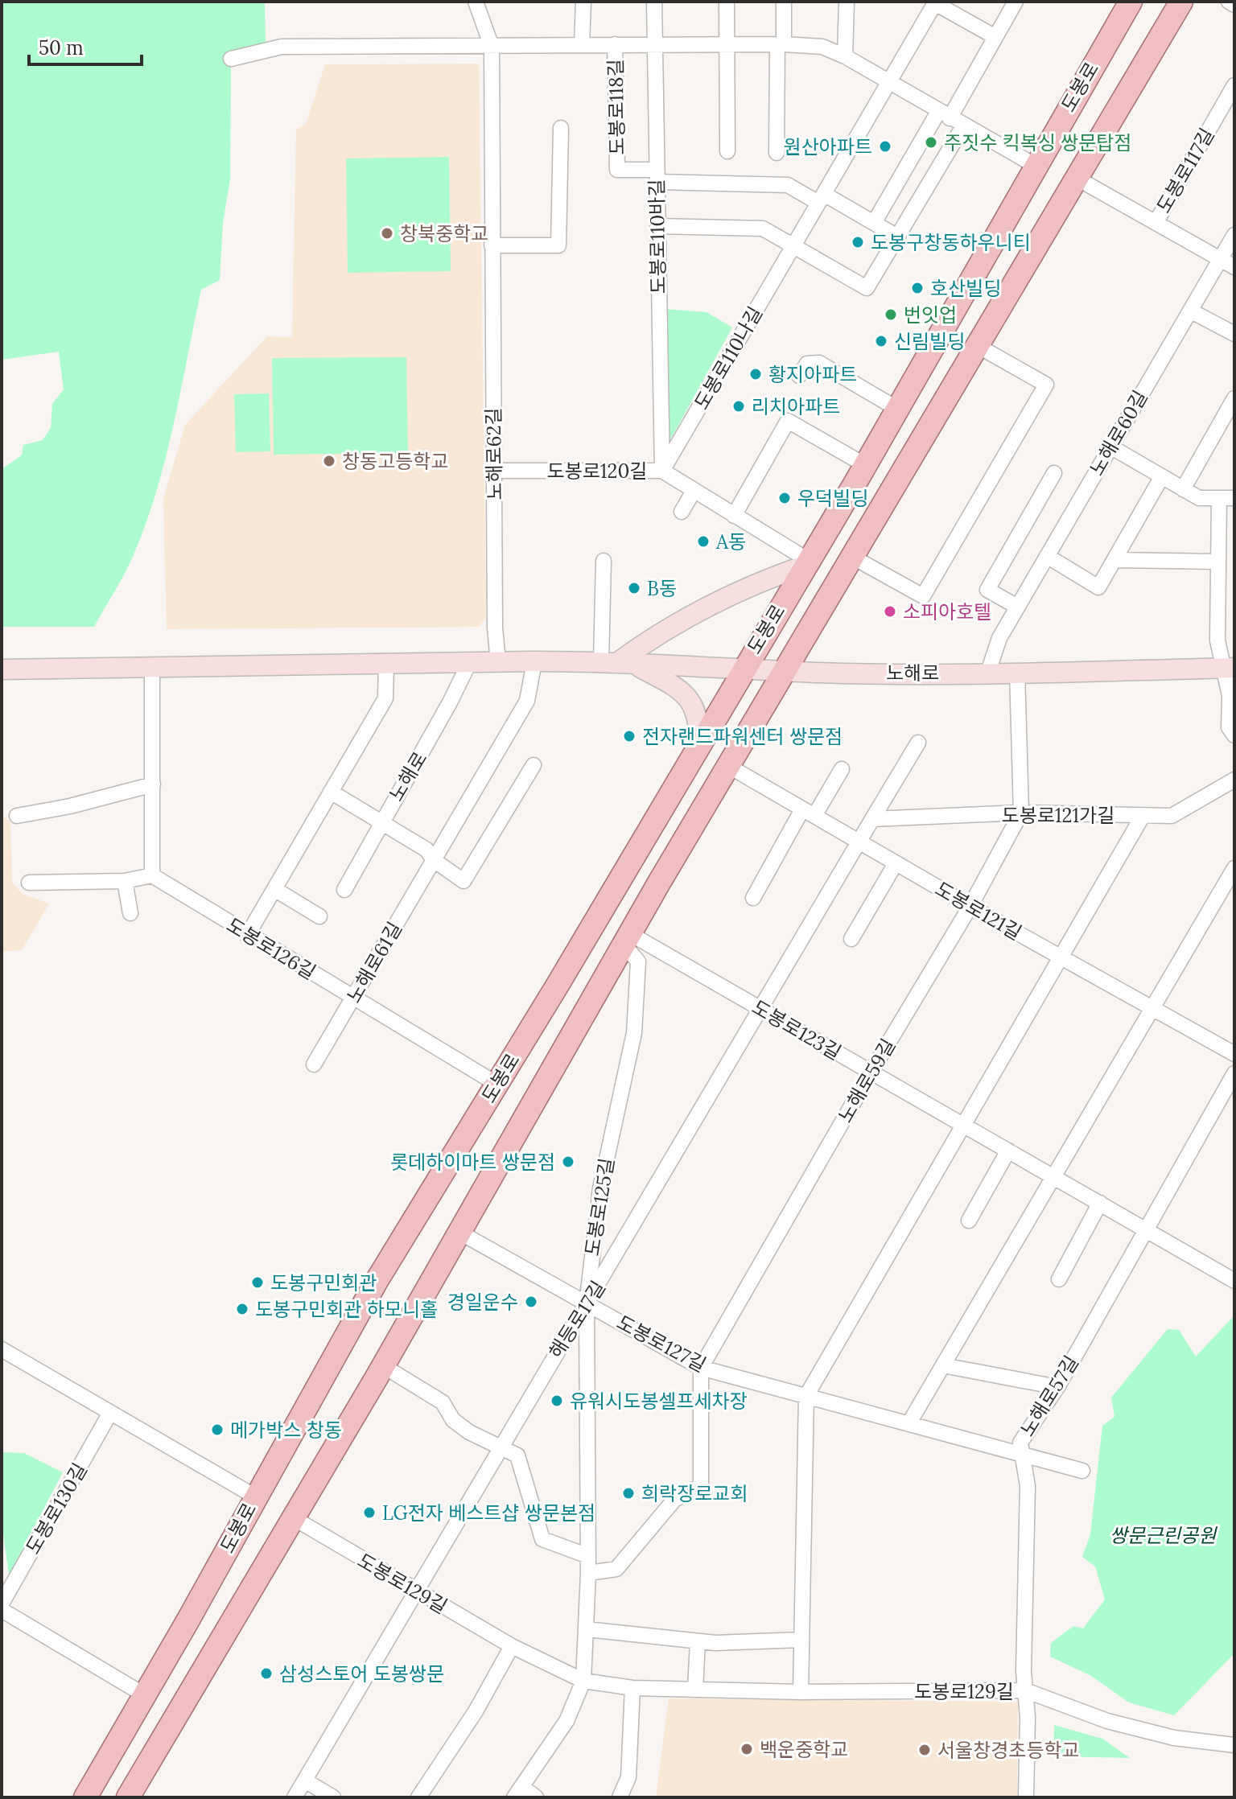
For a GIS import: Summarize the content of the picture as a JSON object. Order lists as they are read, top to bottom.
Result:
{
  "streets": {
    "main road": ["도봉로", "노해로"],
    "street": [
      "도봉로118길",
      "도봉로117길",
      "도봉로110바길",
      "도봉로110나길",
      "노해로60길",
      "노해로62길",
      "도봉로120길",
      "도봉로121가길",
      "도봉로121길",
      "도봉로126길",
      "노해로61길",
      "도봉로123길",
      "노해로59길",
      "도봉로125길",
      "해등로17길",
      "도봉로127길",
      "노해로57길",
      "도봉로130길",
      "도봉로129길"
    ]
  },
  "crossings": [
    ["도봉로", "도봉로118길"],
    ["도봉로", "도봉로117길"],
    ["도봉로", "도봉로120길"],
    ["도봉로", "노해로"],
    ["도봉로", "도봉로121길"],
    ["도봉로", "도봉로126길"],
    ["도봉로", "도봉로123길"],
    ["도봉로", "도봉로125길"],
    ["도봉로", "도봉로127길"],
    ["도봉로", "도봉로129길"],
    ["도봉로118길", "도봉로110바길"],
    ["도봉로118길", "도봉로110나길"],
    ["도봉로118길", "노해로62길"],
    ["도봉로117길", "노해로60길"],
    ["도봉로110바길", "도봉로110나길"],
    ["도봉로110바길", "도봉로120길"],
    ["도봉로110나길", "도봉로120길"],
    ["노해로60길", "노해로"],
    ["노해로62길", "도봉로120길"],
    ["노해로62길", "노해로"],
    ["노해로", "노해로61길"],
    ["도봉로121가길", "노해로59길"],
    ["도봉로121길", "노해로59길"],
    ["도봉로121길", "해등로17길"],
    ["도봉로126길", "노해로61길"],
    ["도봉로123길", "노해로59길"],
    ["도봉로123길", "도봉로125길"],
    ["도봉로123길", "해등로17길"],
    ["도봉로123길", "노해로57길"],
    ["노해로59길", "도봉로125길"],
    ["노해로59길", "도봉로127길"],
    ["도봉로125길", "해등로17길"],
    ["도봉로125길", "도봉로127길"],
    ["도봉로125길", "도봉로129길"],
    ["해등로17길", "도봉로127길"],
    ["해등로17길", "도봉로129길"],
    ["도봉로127길", "노해로57길"],
    ["노해로57길", "도봉로129길"]
  ],
  "parks": ["쌍문근린공원"],
  "places": [
    "주짓수 킥복싱 쌍문탑점",
    "원산아파트",
    "창북중학교",
    "도봉구창동하우니티",
    "호산빌딩",
    "번잇업",
    "신림빌딩",
    "황지아파트",
    "리치아파트",
    "창동고등학교",
    "우덕빌딩",
    "A동",
    "B동",
    "소피아호텔",
    "전자랜드파워센터 쌍문점",
    "롯데하이마트 쌍문점",
    "도봉구민회관",
    "경일운수",
    "도봉구민회관 하모니홀",
    "유워시도봉셀프세차장",
    "메가박스 창동",
    "희락장로교회",
    "LG전자 베스트샵 쌍문본점",
    "삼성스토어 도봉쌍문",
    "백운중학교",
    "서울창경초등학교"
  ],
  "scale_bar": "50 m"
}
